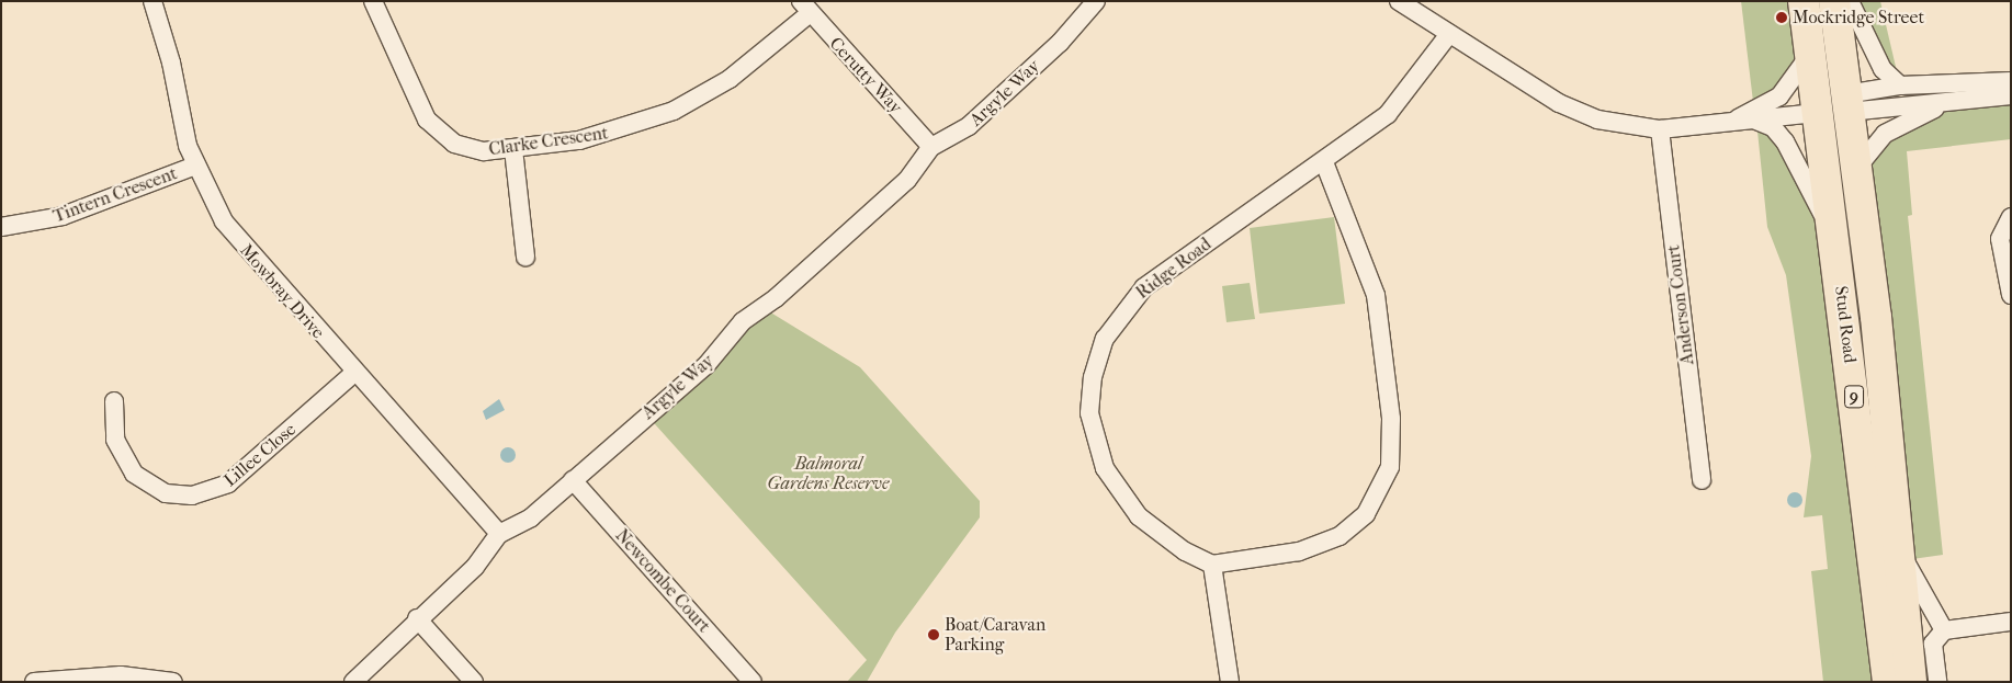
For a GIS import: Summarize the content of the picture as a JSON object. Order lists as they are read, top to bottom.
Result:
{
  "streets": {
    "highway": ["Stud Road", "9"],
    "street": [
      "Cerutty Way",
      "Argyle Way",
      "Clarke Crescent",
      "Tintern Crescent",
      "Ridge Road",
      "Mowbray Drive",
      "Anderson Court",
      "Lillee Close",
      "Newcombe Court"
    ]
  },
  "crossings": [
    ["Cerutty Way", "Argyle Way"],
    ["Cerutty Way", "Clarke Crescent"],
    ["Argyle Way", "Mowbray Drive"],
    ["Argyle Way", "Newcombe Court"],
    ["Tintern Crescent", "Mowbray Drive"],
    ["Mowbray Drive", "Lillee Close"]
  ],
  "parks": ["Balmoral Gardens Reserve"],
  "places": ["Mockridge Street", "Boat/Caravan Parking"]
}
